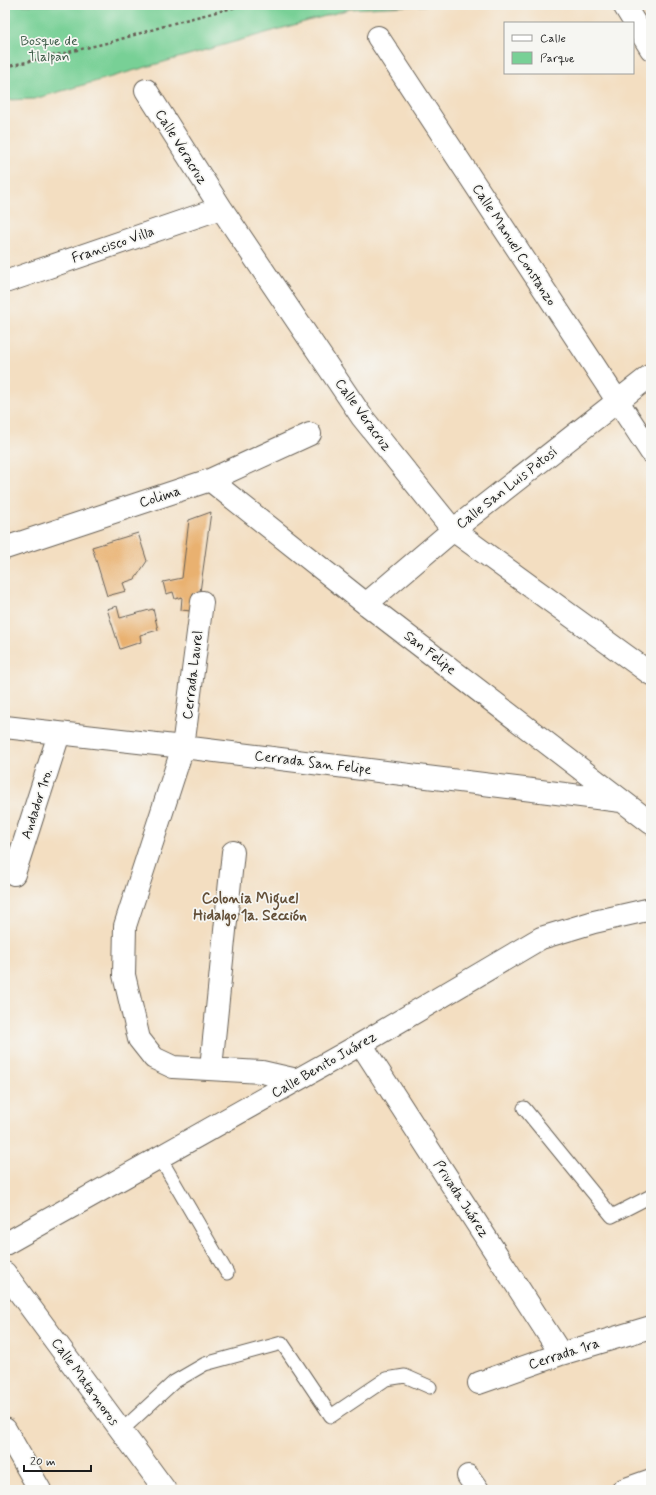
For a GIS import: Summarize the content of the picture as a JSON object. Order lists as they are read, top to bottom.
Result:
{
  "streets": {
    "street": [
      "Calle Veracruz",
      "Francisco Villa",
      "Calle Manuel Constanzo",
      "Calle San Luis Potosí",
      "Colima",
      "San Felipe",
      "Cerrada Laurel",
      "Cerrada San Felipe",
      "Andador 1ro.",
      "Calle Benito Juárez",
      "Privada Juárez",
      "Cerrada 1ra",
      "Calle Matamoros"
    ]
  },
  "crossings": [
    ["Calle Veracruz", "Francisco Villa"],
    ["Calle Veracruz", "Calle San Luis Potosí"],
    ["Calle Manuel Constanzo", "Calle San Luis Potosí"],
    ["Calle San Luis Potosí", "San Felipe"],
    ["Colima", "San Felipe"],
    ["San Felipe", "Cerrada San Felipe"],
    ["Cerrada Laurel", "Cerrada San Felipe"],
    ["Cerrada Laurel", "Calle Benito Juárez"],
    ["Cerrada San Felipe", "Andador 1ro."],
    ["Calle Benito Juárez", "Privada Juárez"],
    ["Privada Juárez", "Cerrada 1ra"]
  ],
  "districts": ["Colonia Miguel Hidalgo 1a. Sección"],
  "parks": ["Bosque de Tlalpan"],
  "legend": ["Calle", "Parque"],
  "scale_bar": "20 m"
}
